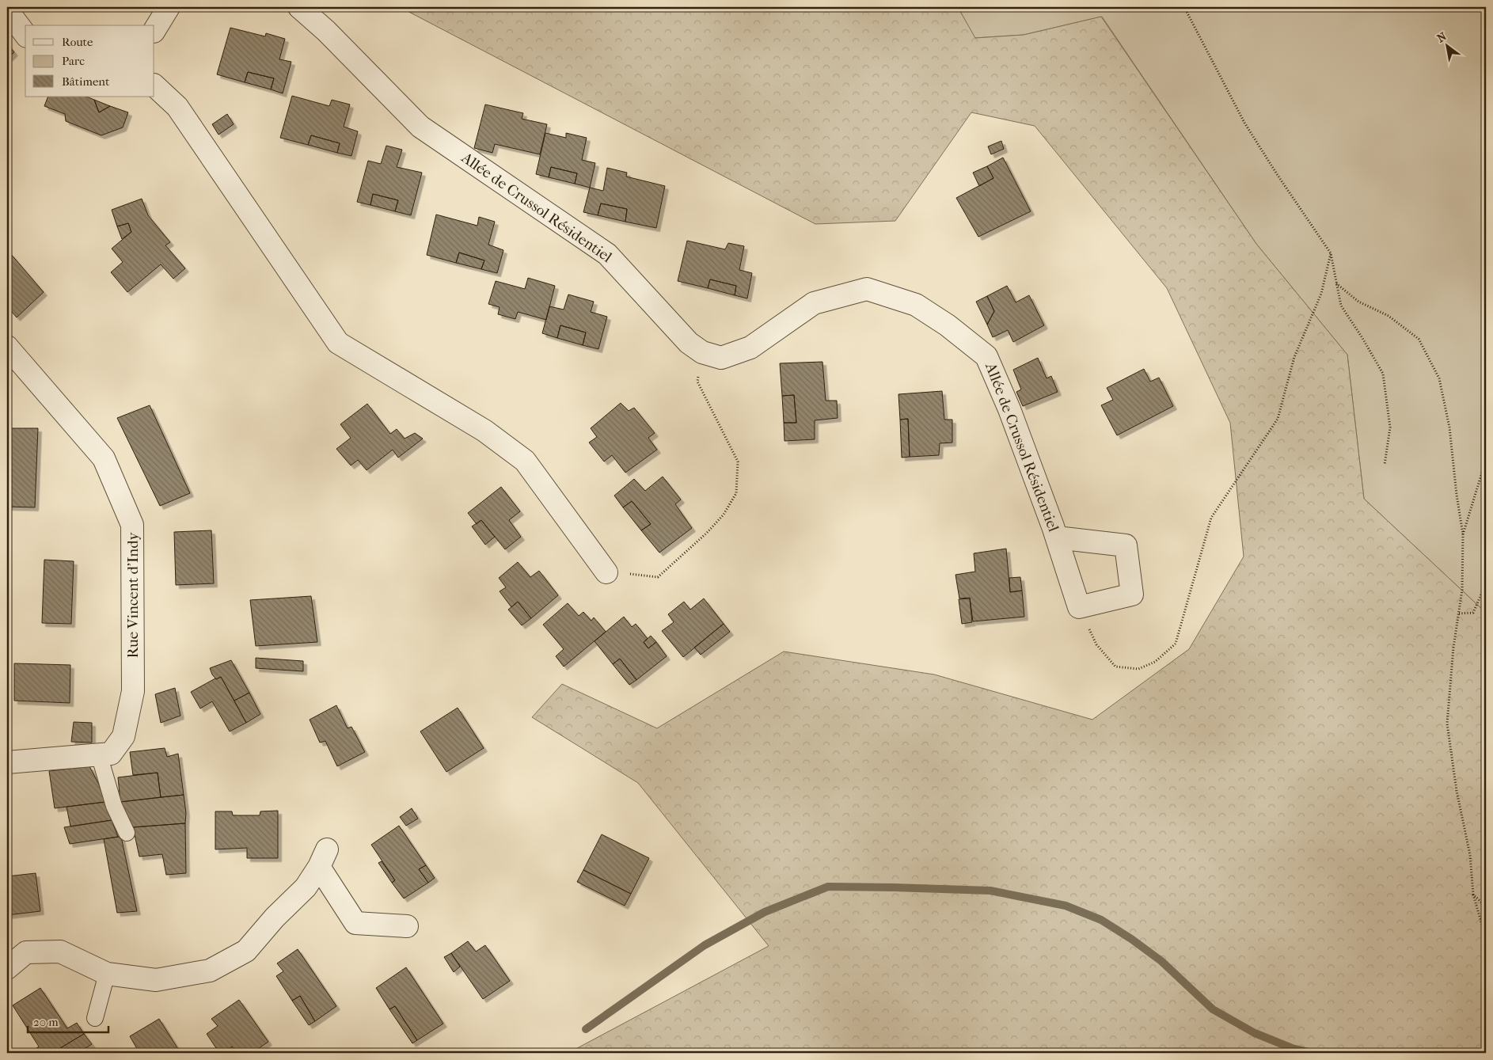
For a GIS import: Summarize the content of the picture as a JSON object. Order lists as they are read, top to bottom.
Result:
{
  "streets": {
    "street": ["Allée de Crussol Résidentiel", "Rue Vincent d'Indy"]
  },
  "legend": ["Route", "Parc", "Bâtiment"],
  "scale_bar": "20 m",
  "north": "top left"
}
